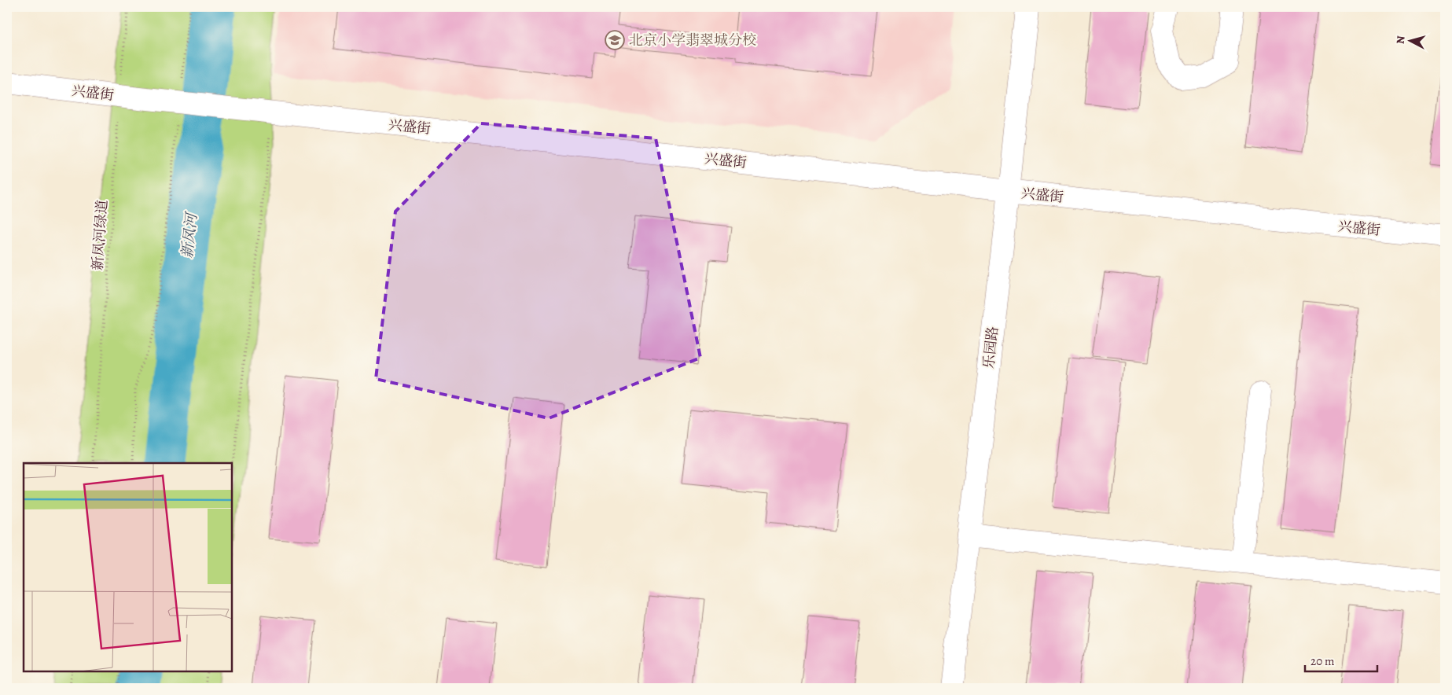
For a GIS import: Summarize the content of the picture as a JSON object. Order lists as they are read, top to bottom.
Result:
{
  "streets": {
    "street": ["兴盛街", "乐园路"],
    "path": ["新凤河绿道"]
  },
  "crossings": [
    ["兴盛街", "新凤河绿道"],
    ["兴盛街", "乐园路"]
  ],
  "water": ["新凤河"],
  "places": {
    "school or university": ["北京小学翡翠城分校"]
  },
  "scale_bar": "20 m",
  "north": "left"
}
